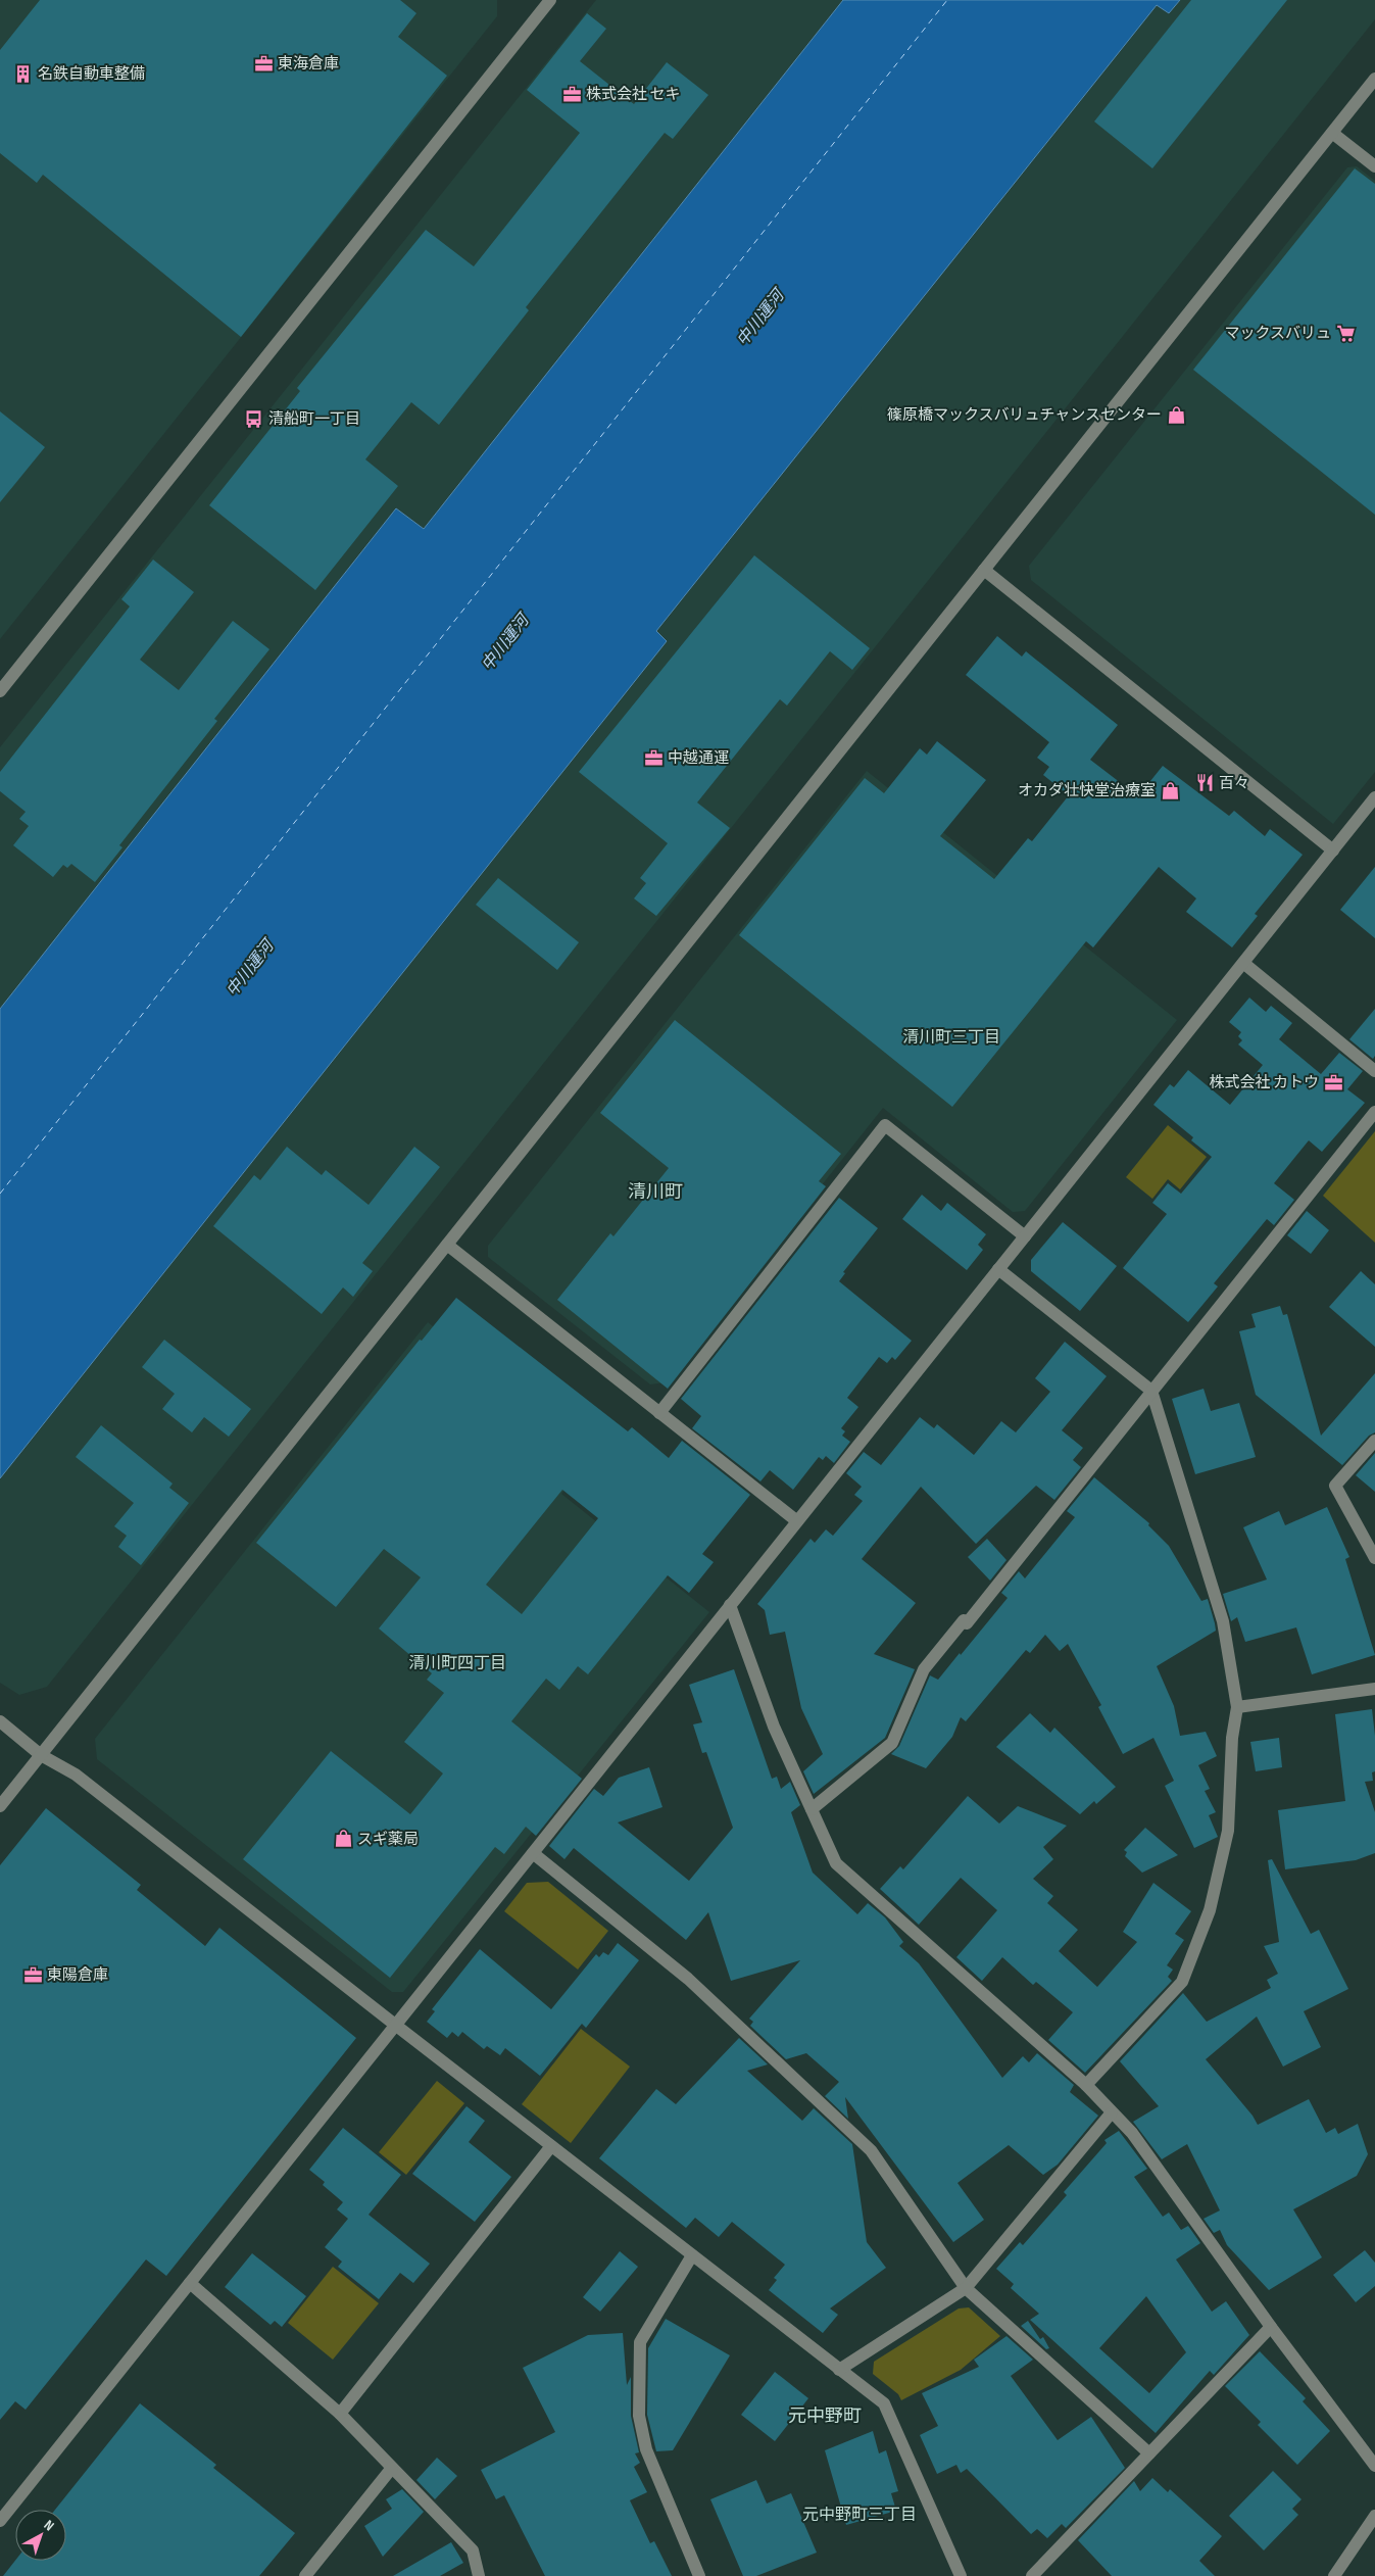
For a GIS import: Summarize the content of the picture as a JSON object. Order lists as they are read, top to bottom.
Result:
{
  "districts": [
    "清川町三丁目",
    "清川町",
    "清川町四丁目",
    "元中野町",
    "元中野町三丁目"
  ],
  "water": ["中川運河"],
  "places": {
    "office": [
      "東海倉庫",
      "株式会社 セキ",
      "中越通運",
      "株式会社 カトウ",
      "東陽倉庫"
    ],
    "building": ["名鉄自動車整備"],
    "supermarket": ["マックスバリュ"],
    "shop": ["篠原橋マックスバリュチャンスセンター", "オカダ壮快堂治療室", "スギ薬局"],
    "bus stop": ["清船町一丁目"],
    "restaurant": ["百々"]
  },
  "north": "top right"
}
